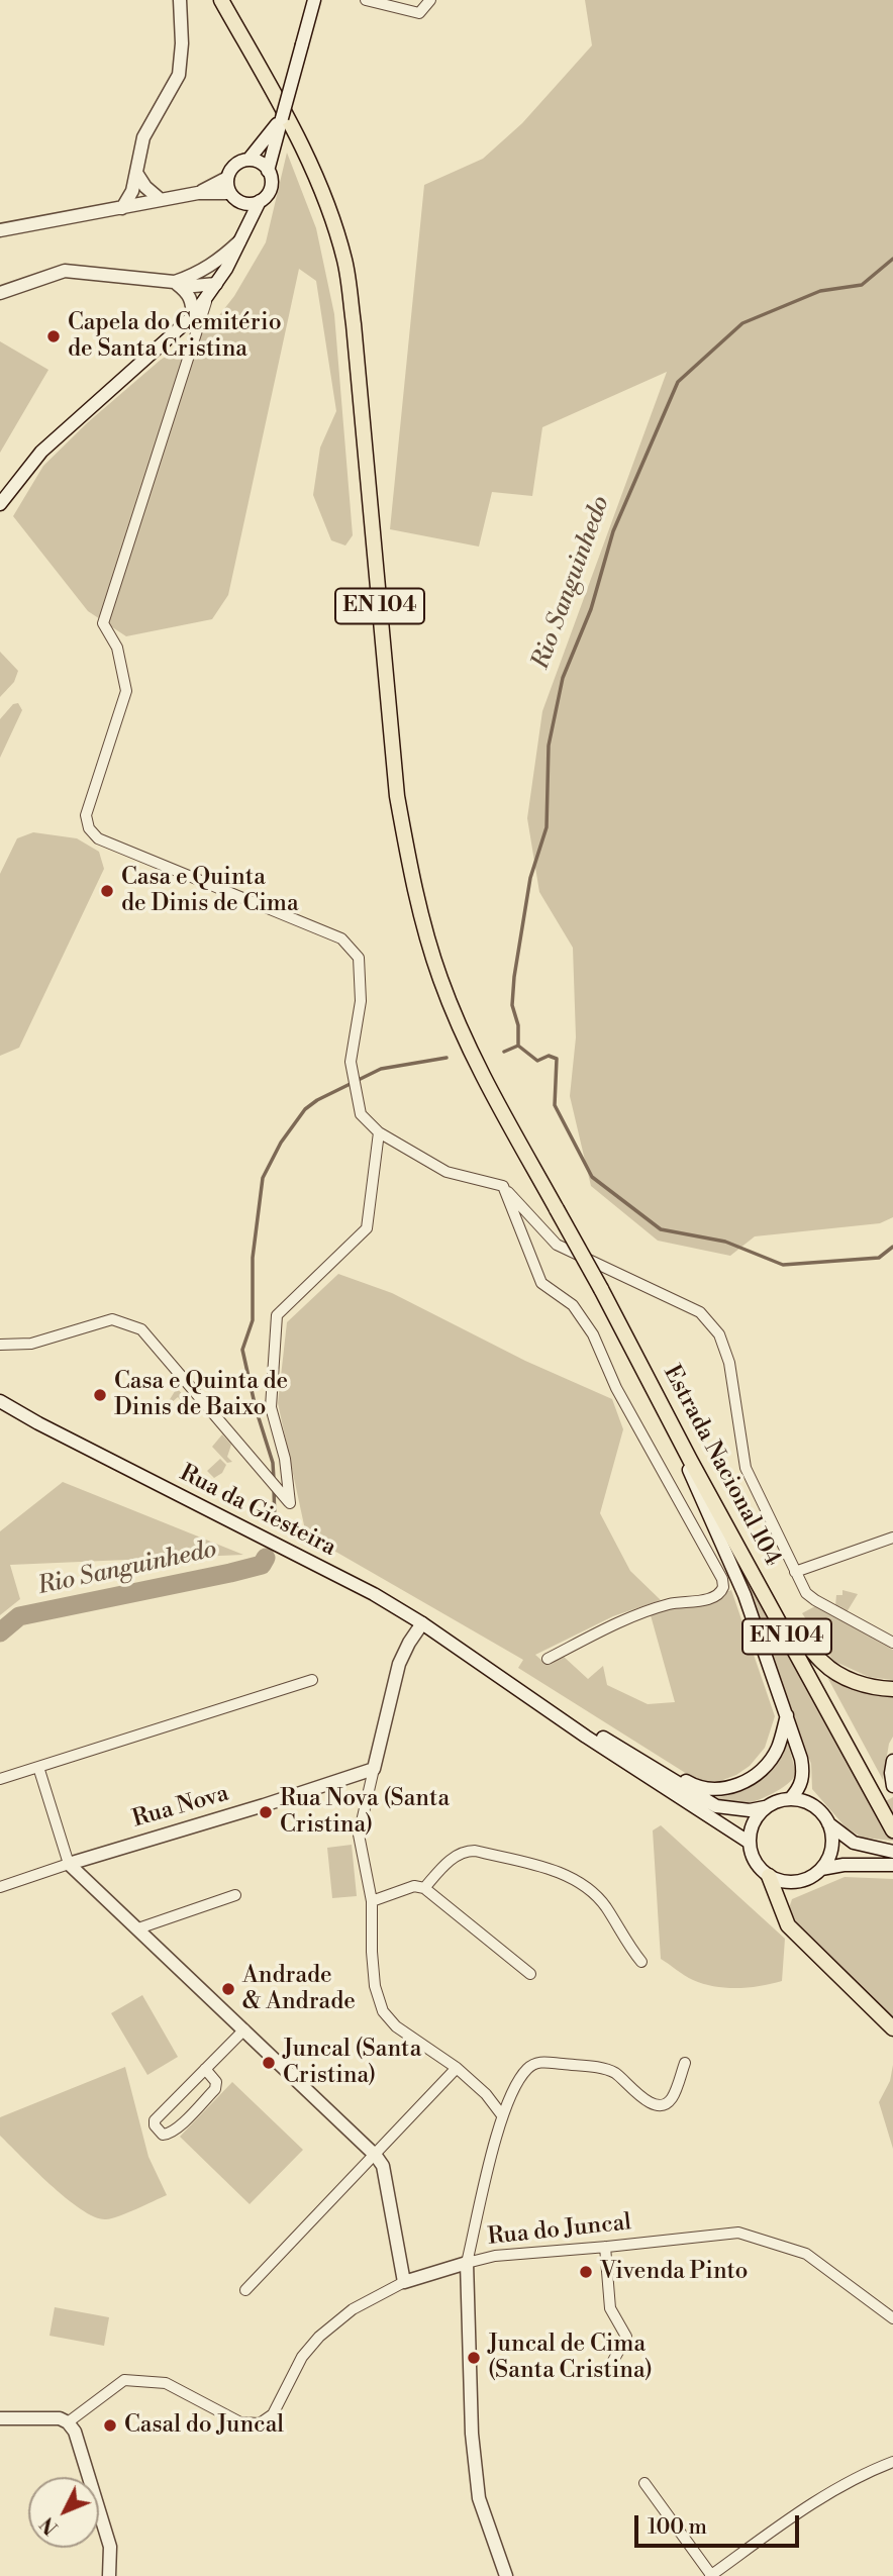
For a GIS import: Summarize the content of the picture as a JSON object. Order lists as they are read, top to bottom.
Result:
{
  "streets": {
    "main road": [
      "EN 104",
      "Estrada Nacional 104",
      "Rua da Giesteira",
      "Rua Nova",
      "Rua do Juncal"
    ]
  },
  "crossings": [
    ["EN 104", "Estrada Nacional 104"]
  ],
  "water": ["Rio Sanguinhedo"],
  "places": [
    "Capela do Cemitério de Santa Cristina",
    "Casa e Quinta de Dinis de Cima",
    "Casa e Quinta de Dinis de Baixo",
    "Rua Nova (Santa Cristina)",
    "Andrade & Andrade",
    "Juncal (Santa Cristina)",
    "Vivenda Pinto",
    "Juncal de Cima (Santa Cristina)",
    "Casal do Juncal"
  ],
  "scale_bar": "100 m",
  "north": "bottom left"
}
